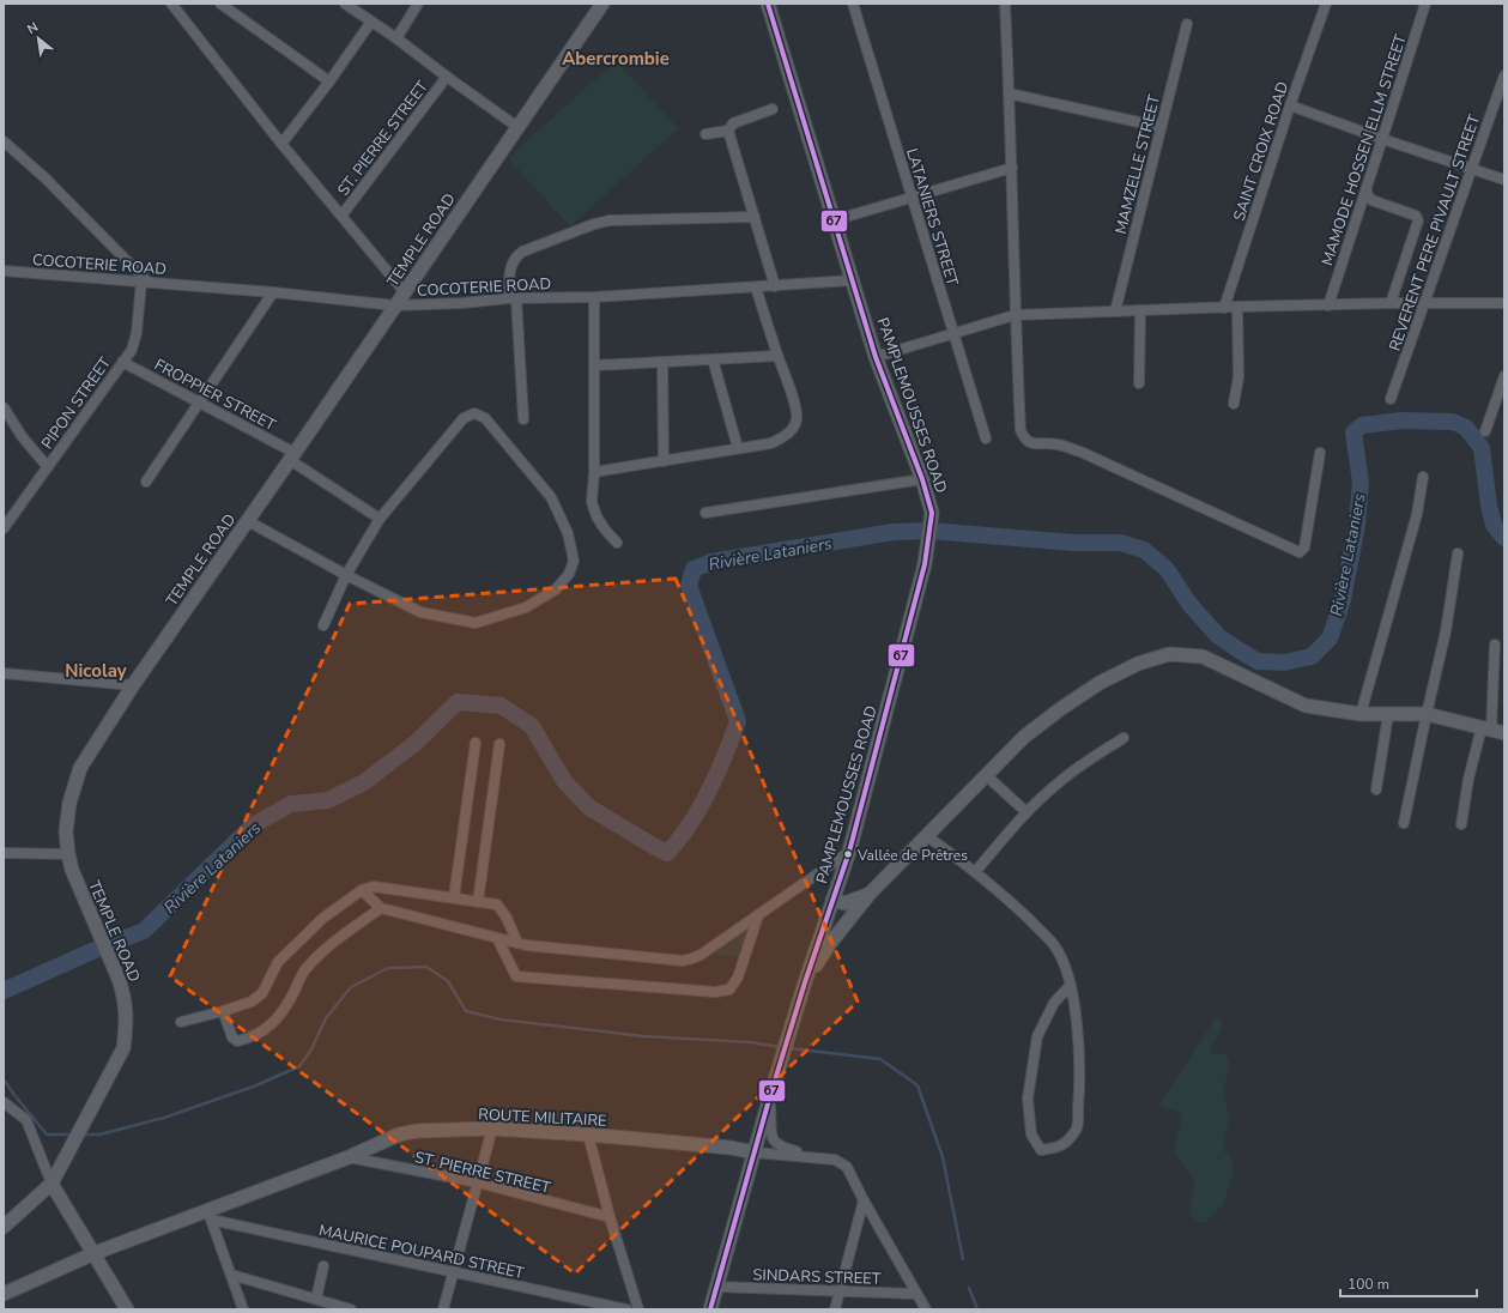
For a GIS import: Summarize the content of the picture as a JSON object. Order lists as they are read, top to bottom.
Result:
{
  "streets": {
    "main road": ["TEMPLE ROAD", "PAMPLEMOUSSES ROAD", "ROUTE MILITAIRE"],
    "street": [
      "ST. PIERRE STREET",
      "MAMODE HOSSEN ELLM STREET",
      "SAINT CROIX ROAD",
      "MAMZELLE STREET",
      "LATANIERS STREET",
      "REVERENT PERE PIVAULT STREET",
      "COCOTERIE ROAD",
      "FROPPIER STREET",
      "PIPON STREET",
      "MAURICE POUPARD STREET",
      "SINDARS STREET"
    ]
  },
  "crossings": [
    ["ST. PIERRE STREET", "ROUTE MILITAIRE"],
    ["TEMPLE ROAD", "COCOTERIE ROAD"],
    ["TEMPLE ROAD", "FROPPIER STREET"],
    ["COCOTERIE ROAD", "PIPON STREET"],
    ["COCOTERIE ROAD", "PAMPLEMOUSSES ROAD"],
    ["FROPPIER STREET", "PIPON STREET"],
    ["PAMPLEMOUSSES ROAD", "ROUTE MILITAIRE"],
    ["PAMPLEMOUSSES ROAD", "SINDARS STREET"],
    ["ROUTE MILITAIRE", "MAURICE POUPARD STREET"],
    ["ROUTE MILITAIRE", "SINDARS STREET"]
  ],
  "districts": ["Abercrombie", "Nicolay"],
  "water": ["Rivière Lataniers"],
  "places": ["Vallée de Prêtres"],
  "lines": ["transit line 67"],
  "scale_bar": "100 m",
  "north": "top left"
}
